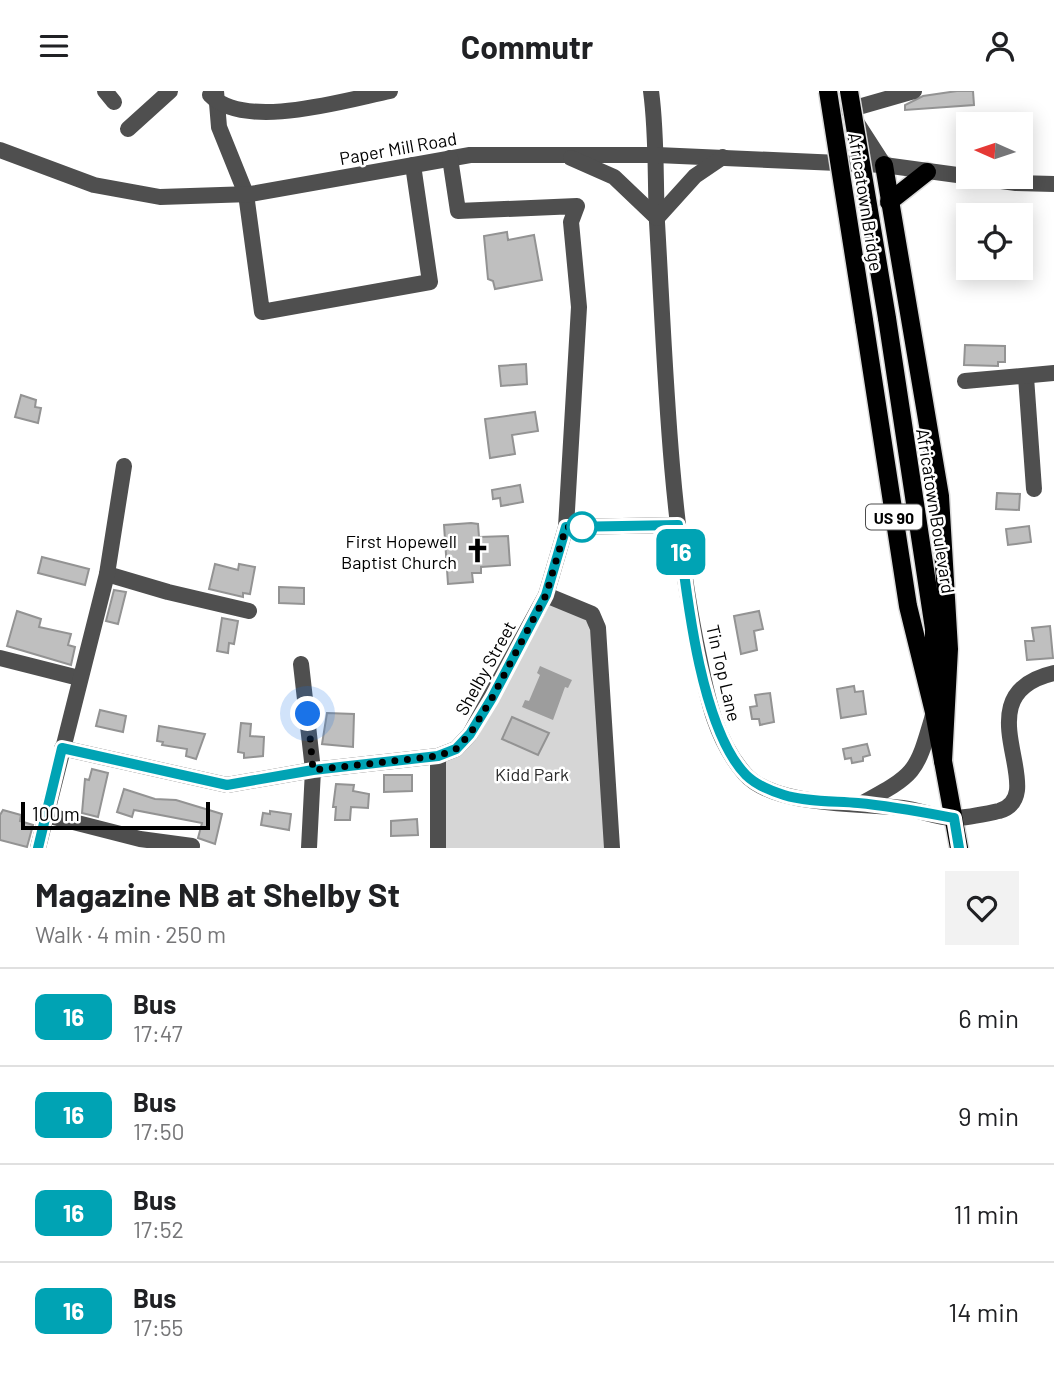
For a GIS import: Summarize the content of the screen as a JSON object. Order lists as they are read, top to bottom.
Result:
{
  "streets": {
    "main road": ["Africatown Bridge", "Africatown Boulevard", "US 90"],
    "street": ["Paper Mill Road", "Shelby Street", "Tin Top Lane"]
  },
  "crossings": [
    ["Paper Mill Road", "Shelby Street"],
    ["Paper Mill Road", "Tin Top Lane"],
    ["Africatown Bridge", "Africatown Boulevard"],
    ["Africatown Boulevard", "Tin Top Lane"]
  ],
  "parks": ["Kidd Park"],
  "places": {
    "church": ["First Hopewell Baptist Church"]
  },
  "lines": ["bus line 16"],
  "scale_bar": "100 m",
  "north": "left",
  "page": {
    "header": "Commutr",
    "on_map": "16",
    "scale": "100 m",
    "heading": ["Magazine NB at Shelby St", "Walk · 4 min · 250 m"],
    "list": [
      {
        "mark": "16",
        "name": "Bus",
        "note": "17:47",
        "value": "6 min"
      },
      {
        "mark": "16",
        "name": "Bus",
        "note": "17:50",
        "value": "9 min"
      },
      {
        "mark": "16",
        "name": "Bus",
        "note": "17:52",
        "value": "11 min"
      },
      {
        "mark": "16",
        "name": "Bus",
        "note": "17:55",
        "value": "14 min"
      }
    ]
  }
}
